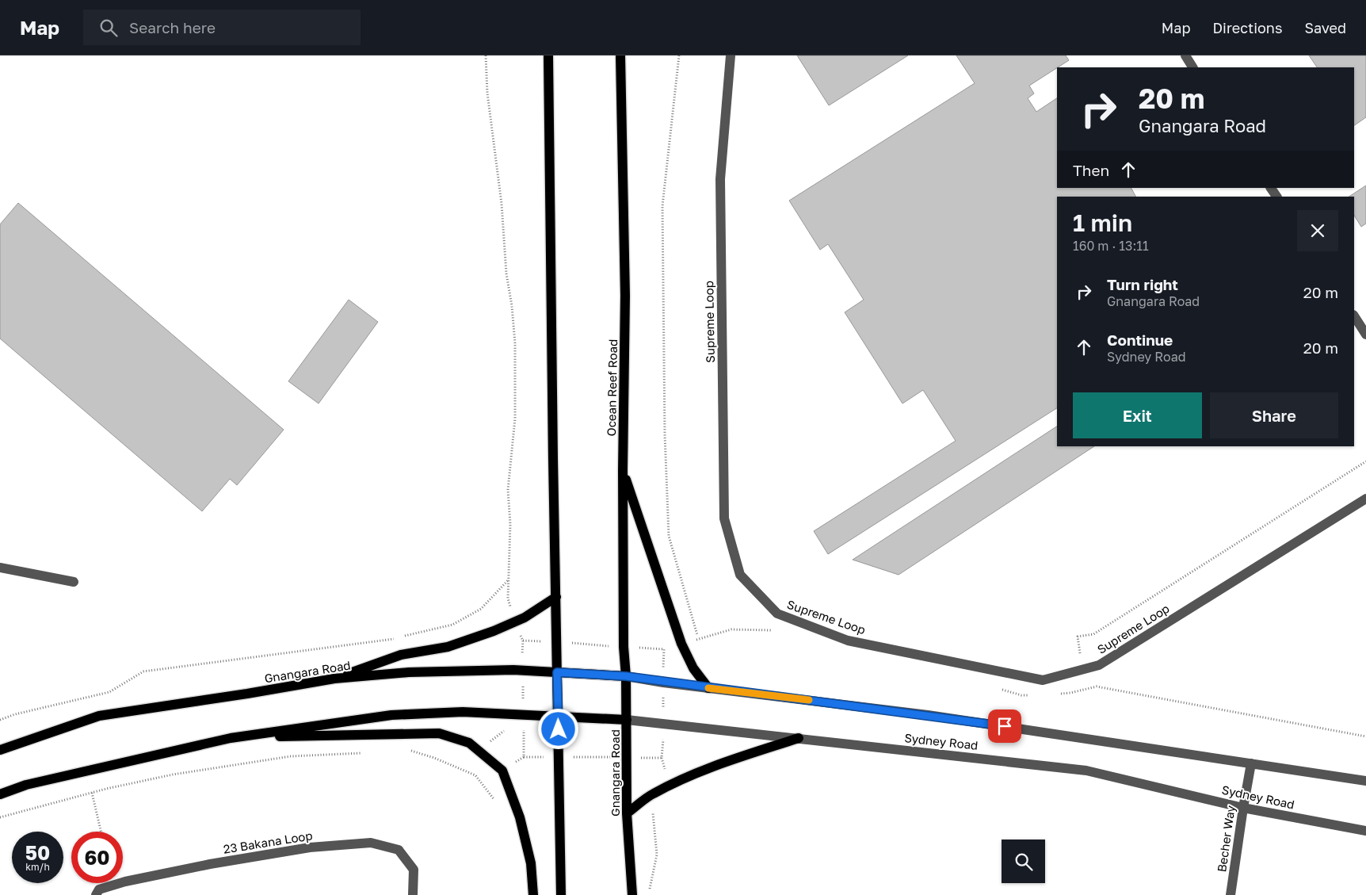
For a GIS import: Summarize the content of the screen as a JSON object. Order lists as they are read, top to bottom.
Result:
{
  "streets": {
    "main road": ["Ocean Reef Road", "Gnangara Road"],
    "street": [
      "Supreme Loop",
      "Sydney Road",
      "Becher Way",
      "23 Bakana Loop"
    ]
  },
  "crossings": [
    ["Ocean Reef Road", "Gnangara Road"],
    ["Ocean Reef Road", "Sydney Road"],
    ["Gnangara Road", "Sydney Road"],
    ["Sydney Road", "Becher Way"]
  ],
  "page": {
    "header": "Map",
    "search": "Search here",
    "nav": ["Map", "Directions", "Saved"],
    "turn": ["20 m", "Gnangara Road"],
    "then": "Then",
    "heading": ["1 min", "160 m · 13:11"],
    "list": [
      {
        "name": "Turn right",
        "note": "Gnangara Road",
        "value": "20 m"
      },
      {
        "name": "Continue",
        "note": "Sydney Road",
        "value": "20 m"
      }
    ],
    "buttons": ["Exit", "Share"],
    "speed": "50 km/h",
    "limit": "60"
  }
}
